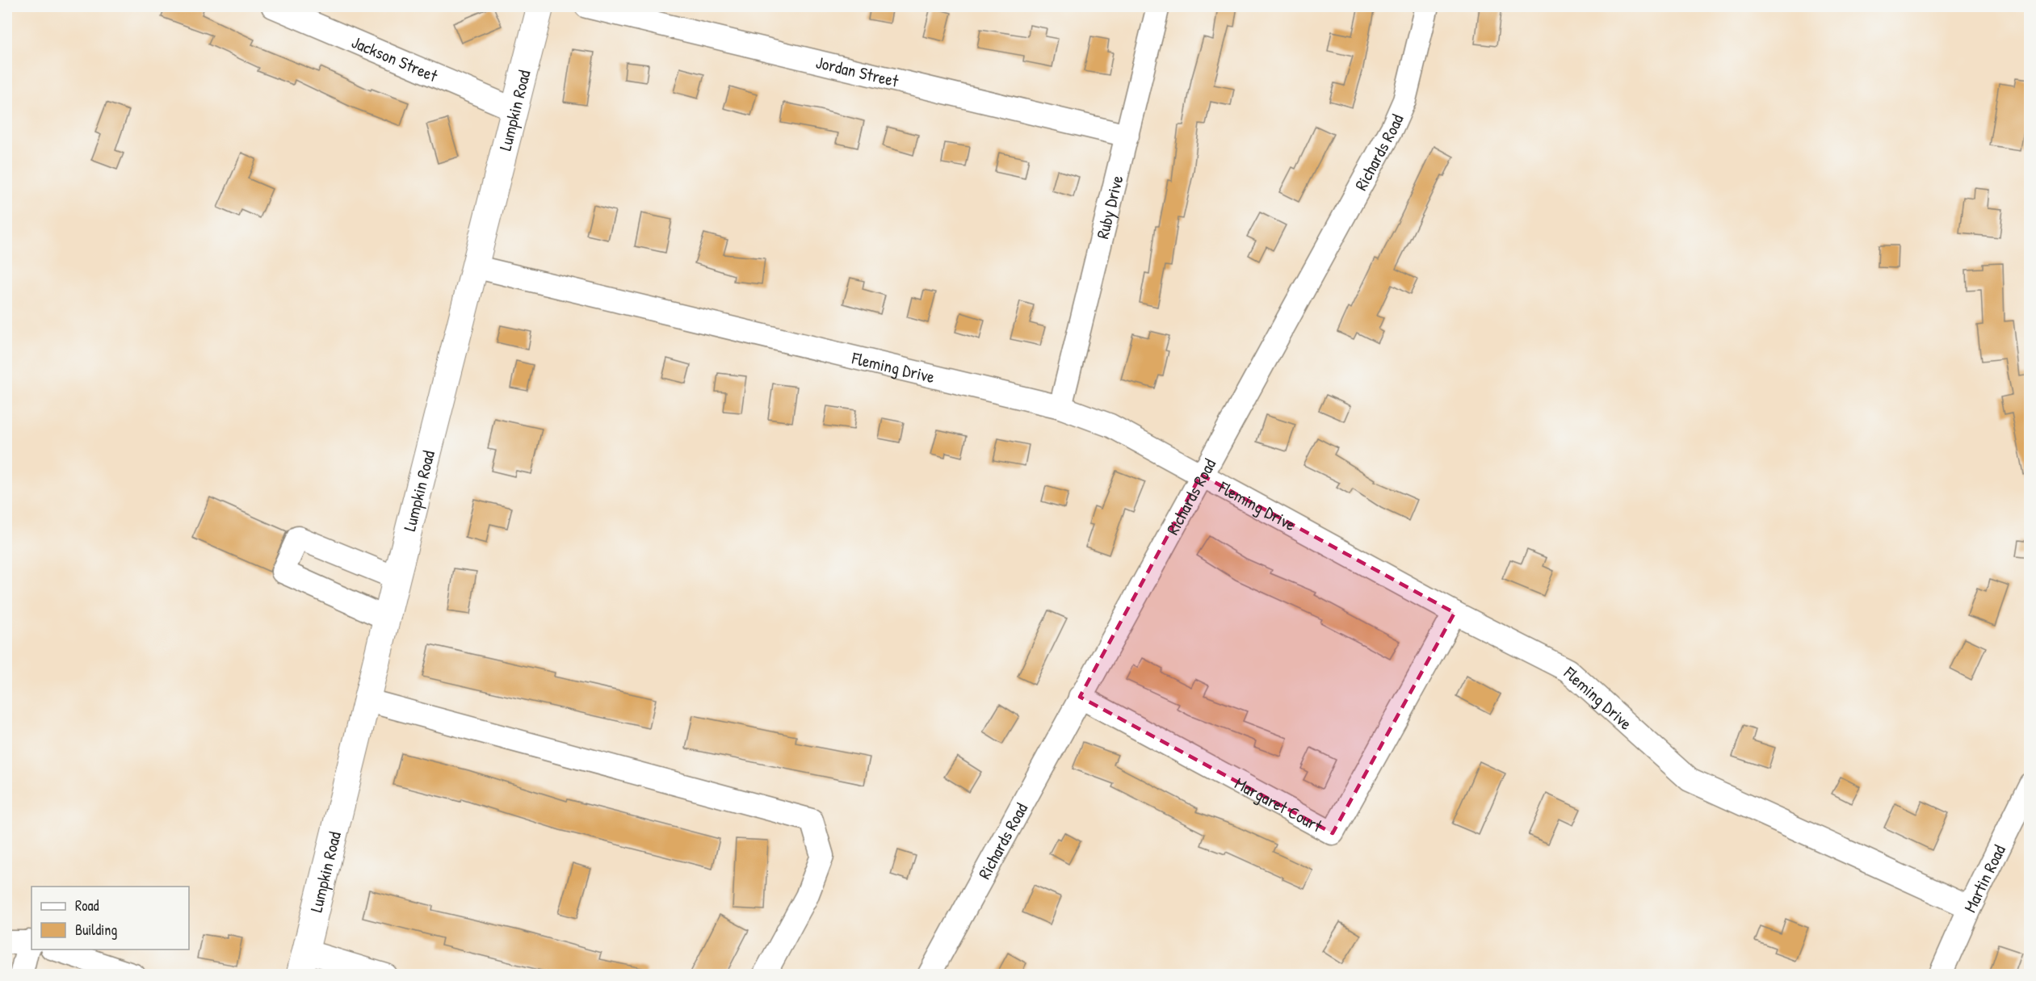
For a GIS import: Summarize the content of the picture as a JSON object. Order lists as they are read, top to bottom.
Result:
{
  "streets": {
    "main road": ["Lumpkin Road"],
    "street": [
      "Jackson Street",
      "Jordan Street",
      "Richards Road",
      "Ruby Drive",
      "Fleming Drive",
      "Margaret Court",
      "Martin Road"
    ]
  },
  "crossings": [
    ["Jackson Street", "Lumpkin Road"],
    ["Jordan Street", "Ruby Drive"],
    ["Lumpkin Road", "Fleming Drive"],
    ["Richards Road", "Fleming Drive"],
    ["Richards Road", "Margaret Court"],
    ["Ruby Drive", "Fleming Drive"],
    ["Fleming Drive", "Margaret Court"],
    ["Fleming Drive", "Martin Road"]
  ],
  "legend": ["Road", "Building"]
}
